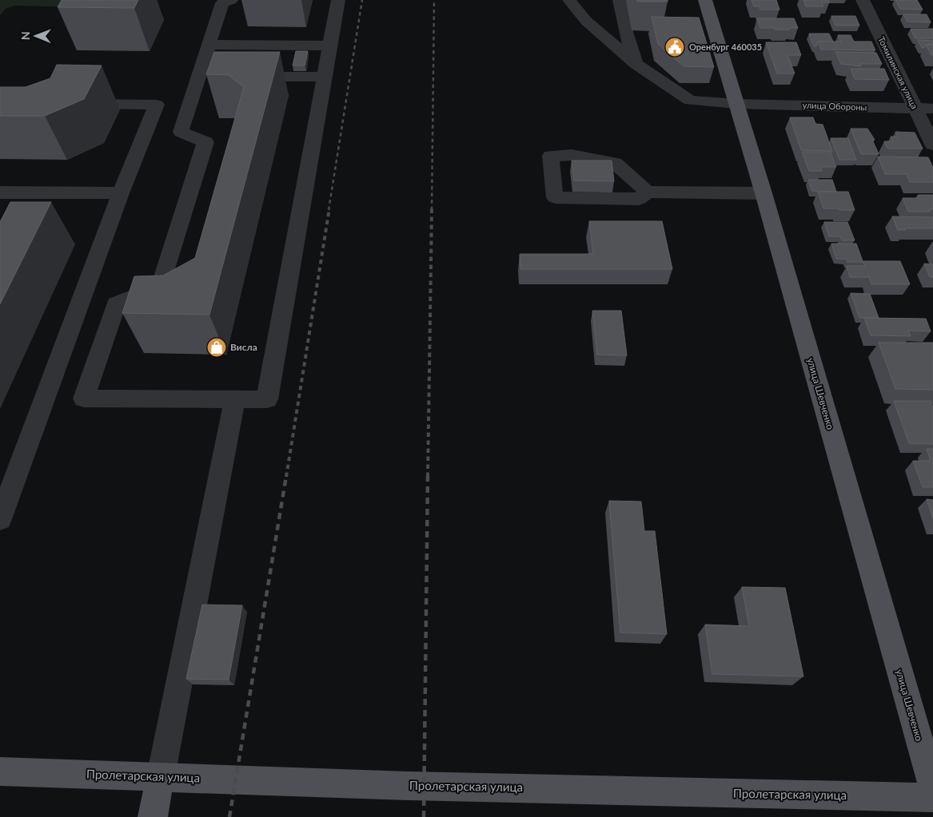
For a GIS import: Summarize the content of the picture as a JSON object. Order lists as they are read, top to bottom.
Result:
{
  "streets": {
    "main road": ["улица Шевченко", "Пролетарская улица"],
    "street": ["Томилинская улица", "улица Обороны"]
  },
  "crossings": [
    ["Томилинская улица", "улица Обороны"],
    ["улица Обороны", "улица Шевченко"]
  ],
  "places": {
    "public building": ["Оренбург 460035"],
    "shop": ["Висла"]
  },
  "north": "left"
}
